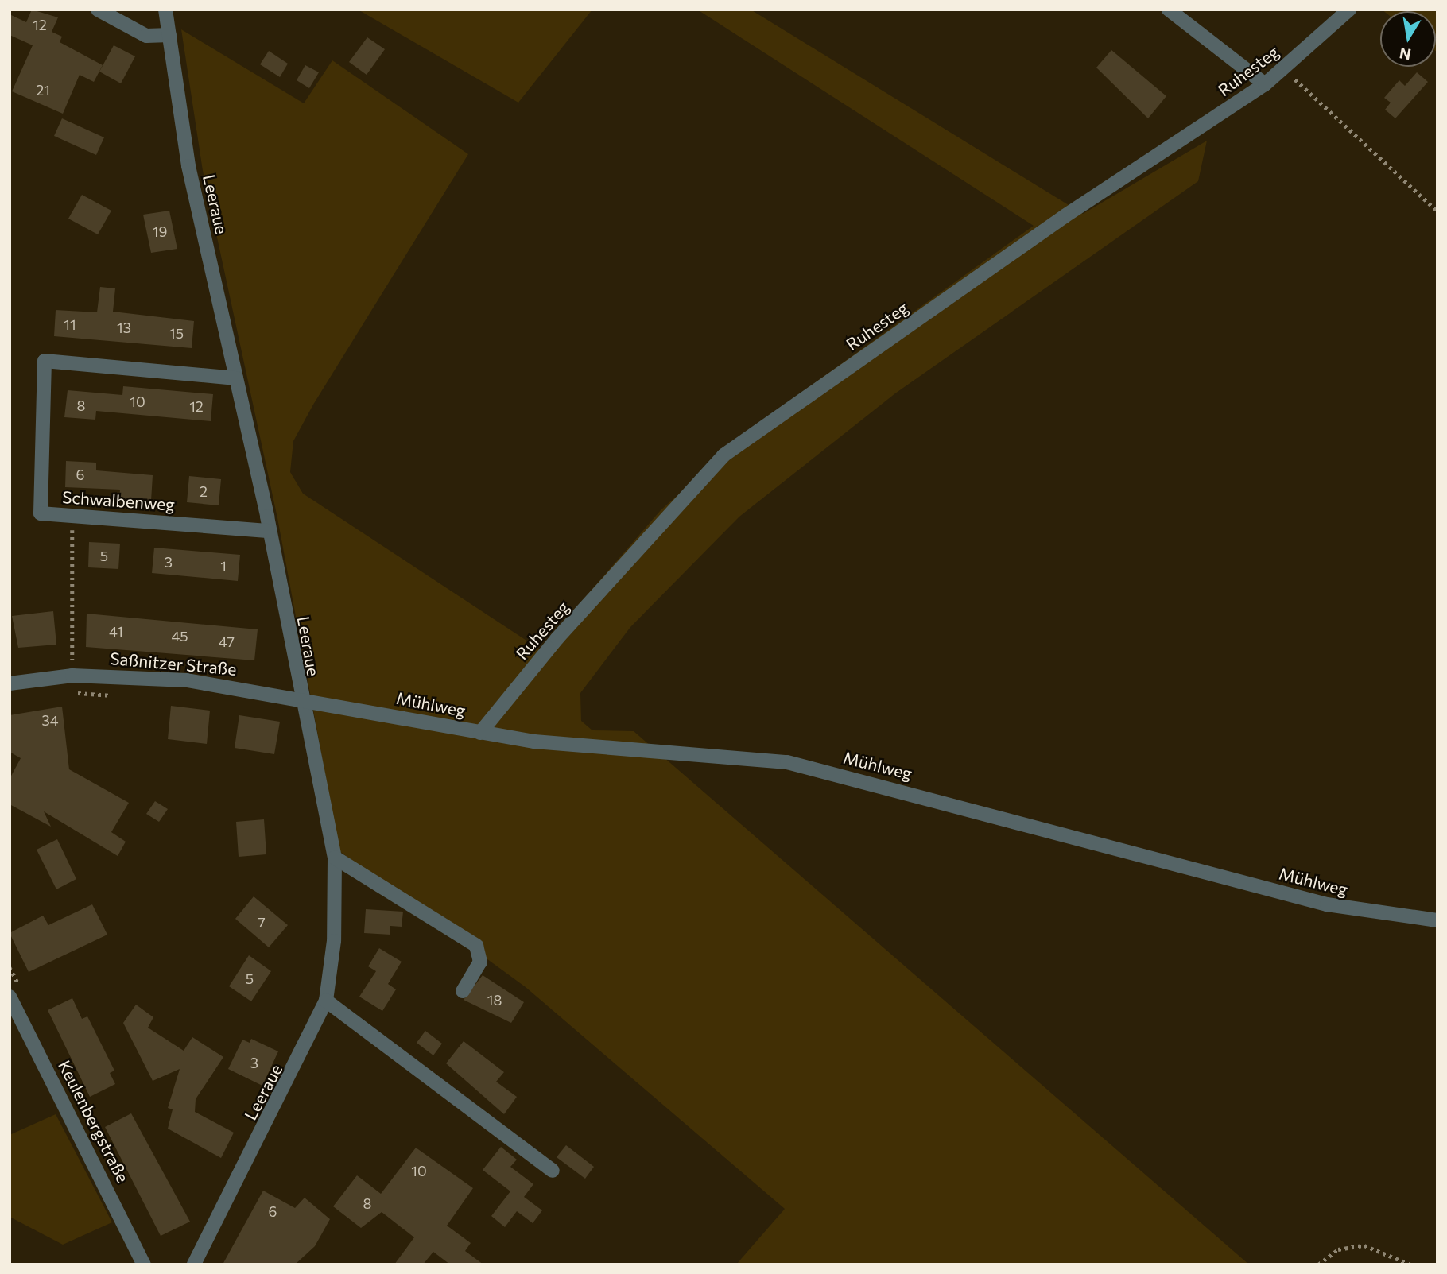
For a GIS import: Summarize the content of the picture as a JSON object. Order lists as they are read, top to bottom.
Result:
{
  "streets": {
    "street": [
      "Ruhesteg",
      "Leeraue",
      "Schwalbenweg",
      "Saßnitzer Straße",
      "Mühlweg",
      "Keulenbergstraße"
    ]
  },
  "crossings": [
    ["Ruhesteg", "Mühlweg"],
    ["Leeraue", "Schwalbenweg"],
    ["Leeraue", "Saßnitzer Straße"],
    ["Leeraue", "Mühlweg"],
    ["Saßnitzer Straße", "Mühlweg"]
  ],
  "house_numbers": [
    "12",
    "21",
    "19",
    "11",
    "13",
    "15",
    "10",
    "8",
    "12",
    "6",
    "2",
    "5",
    "3",
    "1",
    "41",
    "45",
    "47",
    "34",
    "7",
    "5",
    "18",
    "3",
    "10",
    "8",
    "6"
  ],
  "north": "bottom"
}
